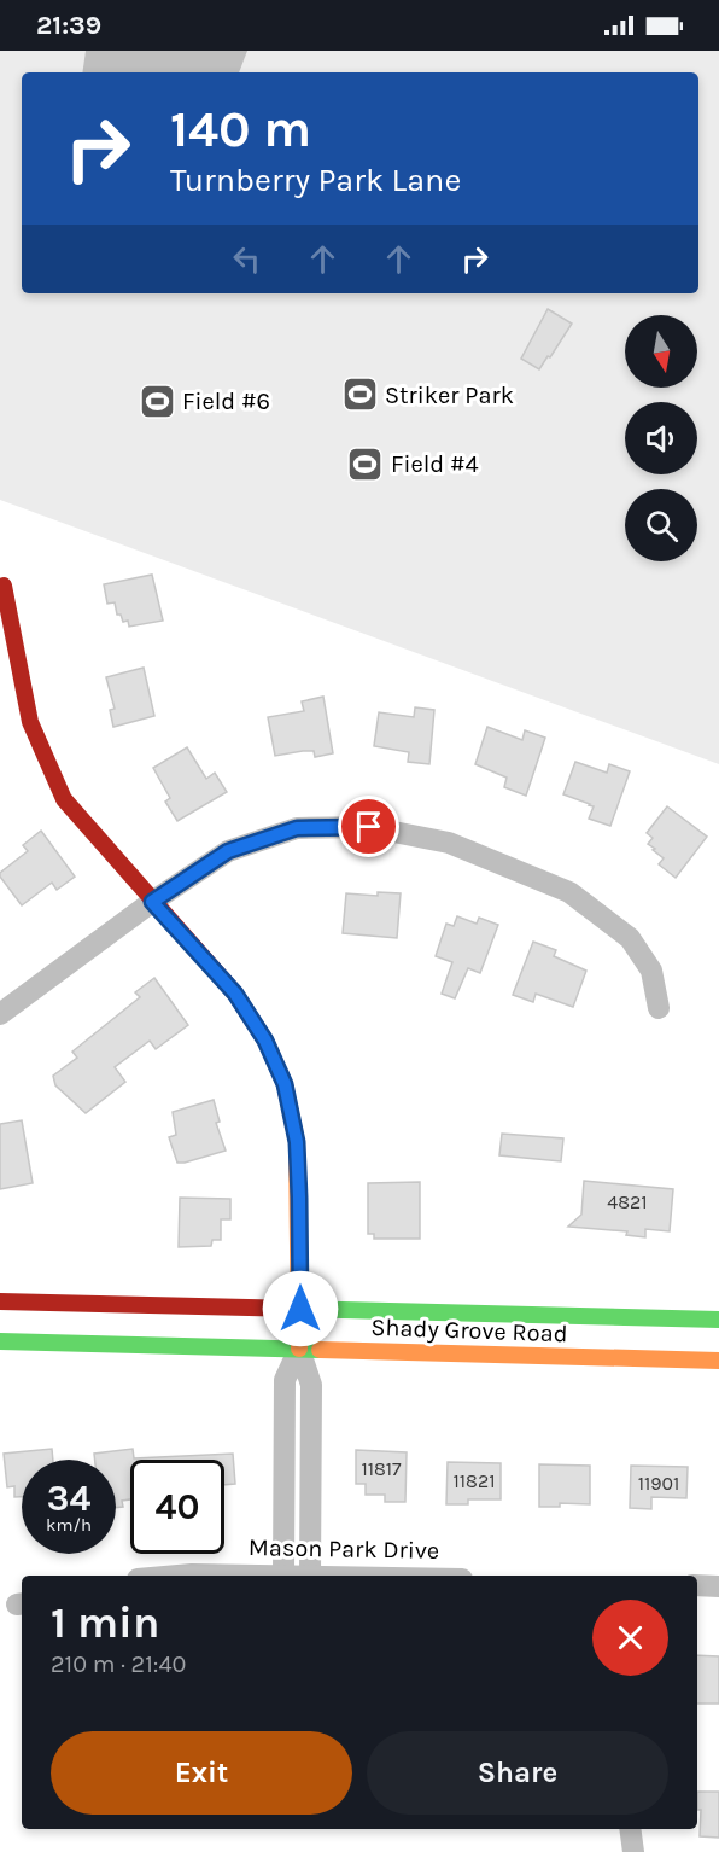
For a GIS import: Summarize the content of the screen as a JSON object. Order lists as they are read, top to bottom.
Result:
{
  "streets": {
    "main road": ["Shady Grove Road"],
    "street": ["Mason Park Drive"]
  },
  "places": {
    "sports": ["Striker Park", "Field #6", "Field #4"]
  },
  "house_numbers": [
    "4821",
    "11817",
    "11821",
    "11901"
  ],
  "north": "bottom",
  "page": {
    "status": "21:39",
    "turn": ["140 m", "Turnberry Park Lane"],
    "speed": "34 km/h",
    "limit": "40",
    "heading": ["1 min", "210 m · 21:40"],
    "buttons": ["Exit", "Share"]
  }
}
